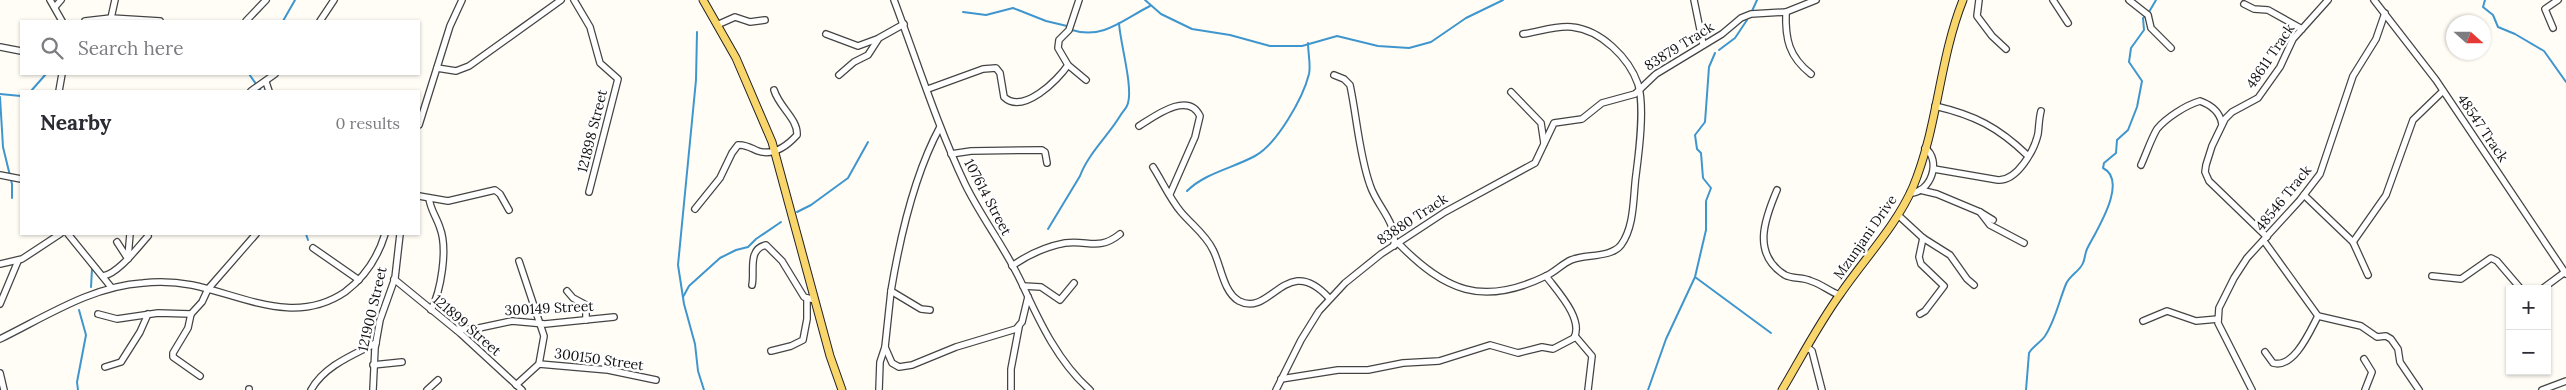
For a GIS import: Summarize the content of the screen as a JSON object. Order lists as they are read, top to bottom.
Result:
{
  "streets": {
    "main road": ["Mzunjani Drive"],
    "street": [
      "83879 Track",
      "48611 Track",
      "48547 Track",
      "121898 Street",
      "107614 Street",
      "48546 Track",
      "83880 Track",
      "300149 Street",
      "121900 Street",
      "121899 Street",
      "300150 Street"
    ]
  },
  "crossings": [
    ["83879 Track", "83880 Track"],
    ["48611 Track", "48546 Track"],
    ["48547 Track", "48546 Track"],
    ["300149 Street", "121899 Street"],
    ["121900 Street", "121899 Street"]
  ],
  "north": "right",
  "page": {
    "search": "Search here",
    "heading": ["Nearby", "0 results"],
    "map_buttons": ["+", "−"]
  }
}
